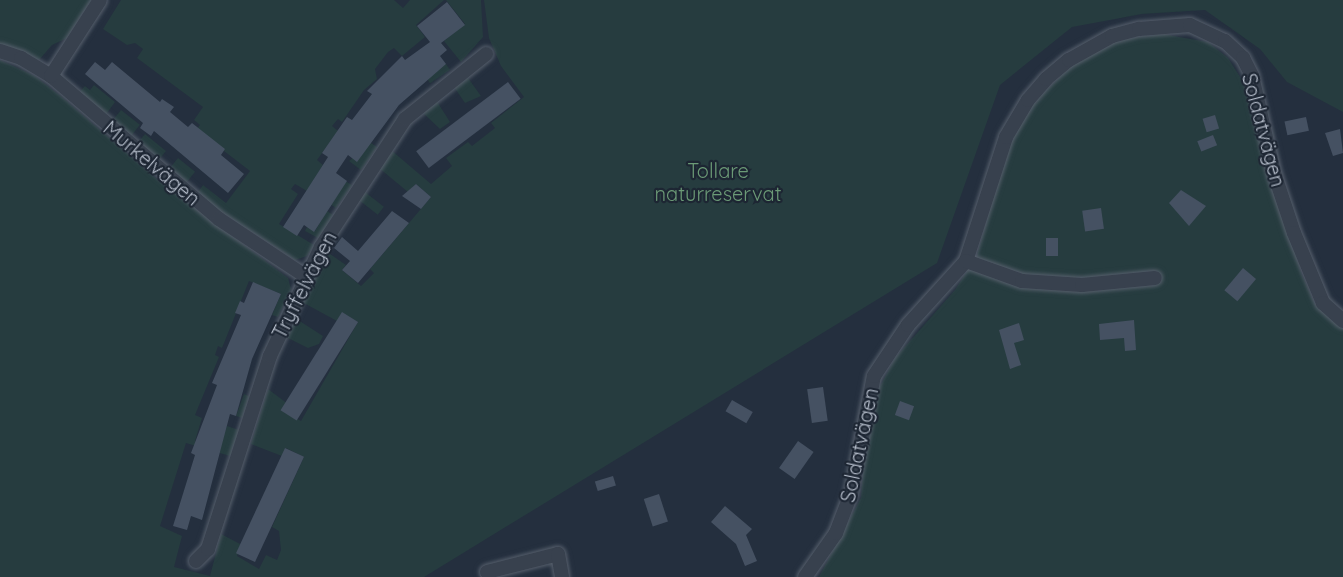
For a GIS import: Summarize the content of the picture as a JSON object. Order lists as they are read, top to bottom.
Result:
{
  "streets": {
    "street": ["Soldatvägen", "Murkelvägen", "Tryffelvägen"]
  },
  "crossings": [
    ["Murkelvägen", "Tryffelvägen"]
  ],
  "parks": ["Tollare naturreservat"]
}
